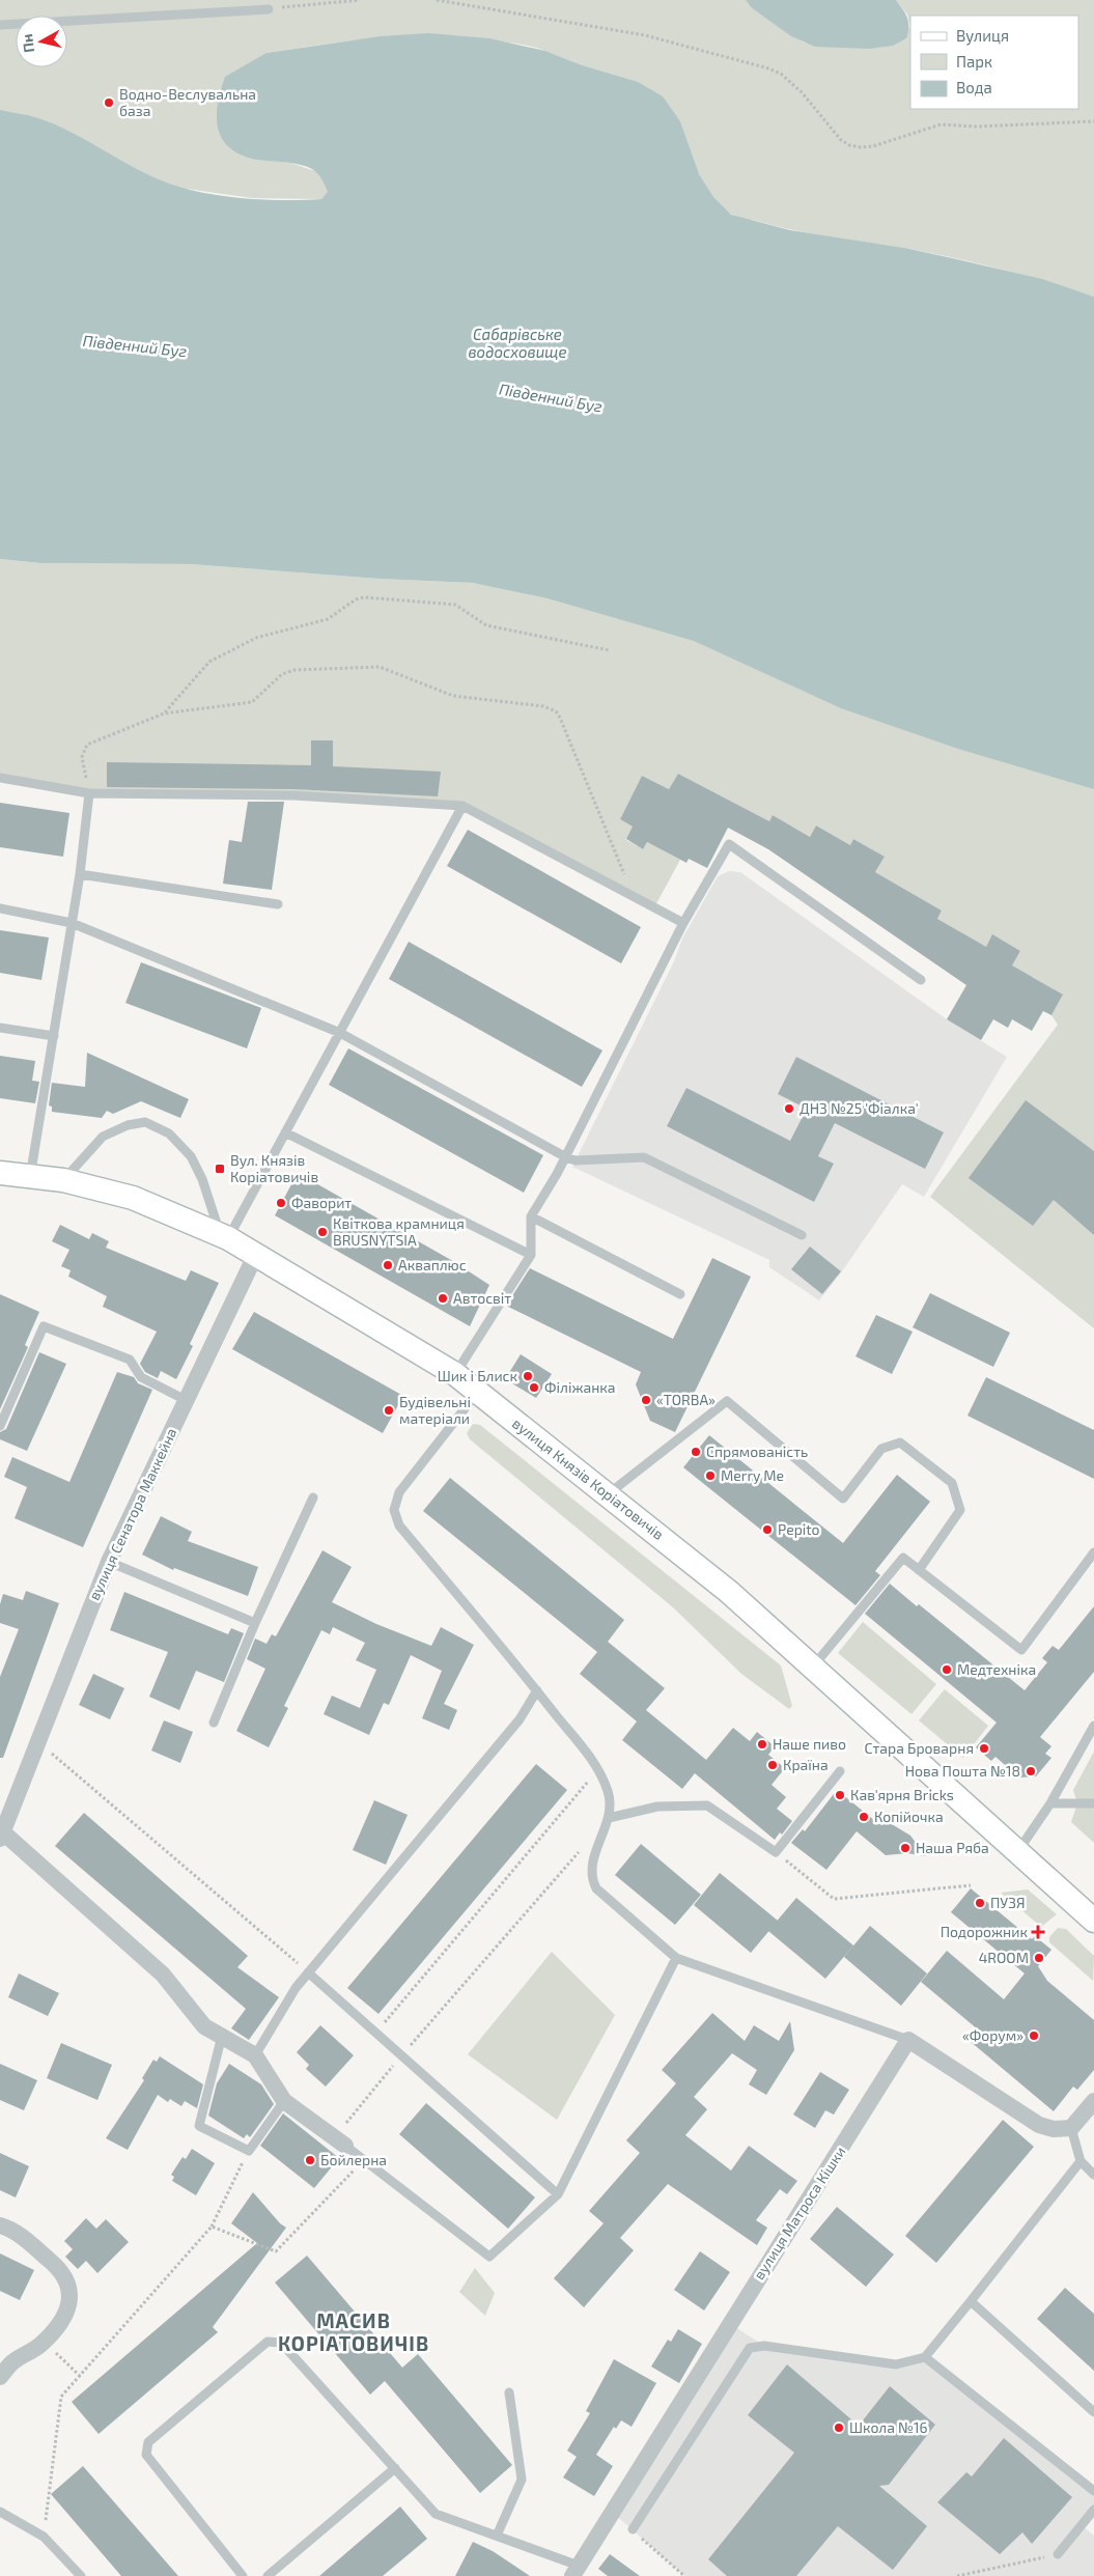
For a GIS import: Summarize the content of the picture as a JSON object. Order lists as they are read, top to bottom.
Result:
{
  "streets": {
    "main road": ["вулиця Князів Коріатовичів"],
    "street": ["вулиця Сенатора Маккейна", "вулиця Матроса Кішки"]
  },
  "crossings": [
    ["вулиця Князів Коріатовичів", "вулиця Сенатора Маккейна"]
  ],
  "districts": ["МАСИВ КОРІАТОВИЧІВ"],
  "water": ["Сабарівське водосховище", "Південний Буг"],
  "places": {
    "other": [
      "Водно-Веслувальна база",
      "ДНЗ №25 'Фіалка'",
      "Фаворит",
      "Квіткова крамниця BRUSNYTSIA",
      "Акваплюс",
      "Автосвіт",
      "Шик і Блиск",
      "Філіжанка",
      "«TORBA»",
      "Будівельні матеріали",
      "Спрямованість",
      "Merry Me",
      "Pepito",
      "Медтехніка",
      "Наше пиво",
      "Стара Броварня",
      "Країна",
      "Нова Пошта №18",
      "Кав'ярня Bricks",
      "Копійочка",
      "Наша Ряба",
      "ПУЗЯ",
      "4ROOM",
      "«Форум»",
      "Бойлерна",
      "Школа №16"
    ],
    "transit": ["Вул. Князів Коріатовичів"],
    "health": ["Подорожник"]
  },
  "legend": ["Вулиця", "Парк", "Вода"],
  "north": "left"
}
